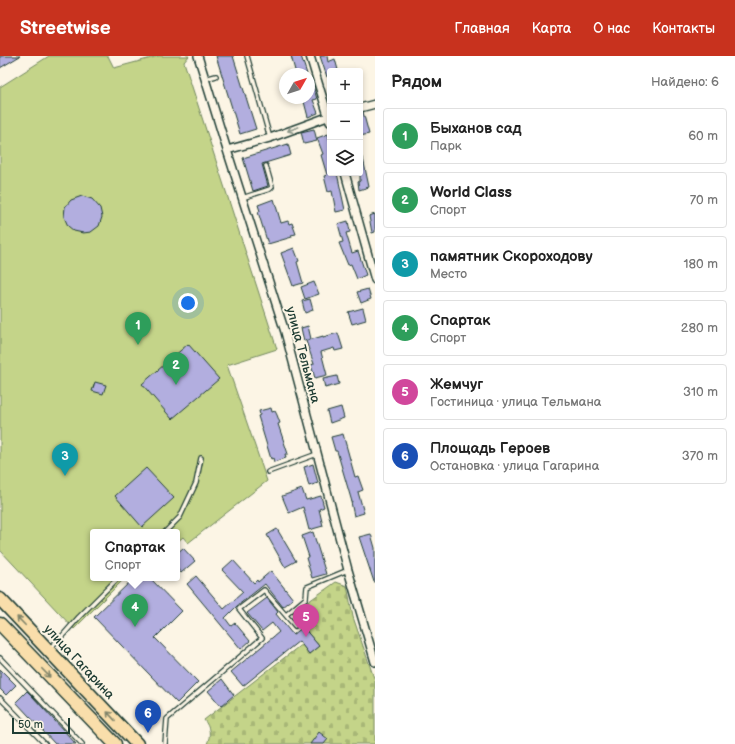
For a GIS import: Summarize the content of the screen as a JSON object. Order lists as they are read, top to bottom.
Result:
{
  "streets": {
    "main road": ["улица Гагарина"],
    "street": ["улица Тельмана"]
  },
  "scale_bar": "50 m",
  "north": "top right",
  "page": {
    "header": "Streetwise",
    "nav": [
      "Главная",
      "Карта",
      "О нас",
      "Контакты"
    ],
    "heading": ["Рядом", "Найдено: 6"],
    "map_buttons": ["+", "−"],
    "list": [
      {
        "mark": "1",
        "name": "Быханов сад",
        "note": "Парк",
        "value": "60 m"
      },
      {
        "mark": "2",
        "name": "World Class",
        "note": "Спорт",
        "value": "70 m"
      },
      {
        "mark": "3",
        "name": "памятник Скороходову",
        "note": "Место",
        "value": "180 m"
      },
      {
        "mark": "4",
        "name": "Спартак",
        "note": "Спорт",
        "value": "280 m"
      },
      {
        "mark": "5",
        "name": "Жемчуг",
        "note": "Гостиница · улица Тельмана",
        "value": "310 m"
      },
      {
        "mark": "6",
        "name": "Площадь Героев",
        "note": "Остановка · улица Гагарина",
        "value": "370 m"
      }
    ],
    "pins": [
      "1",
      "2",
      "3",
      "4",
      "5",
      "6"
    ],
    "popup": ["Спартак", "Спорт"],
    "scale": "50 m"
  }
}
